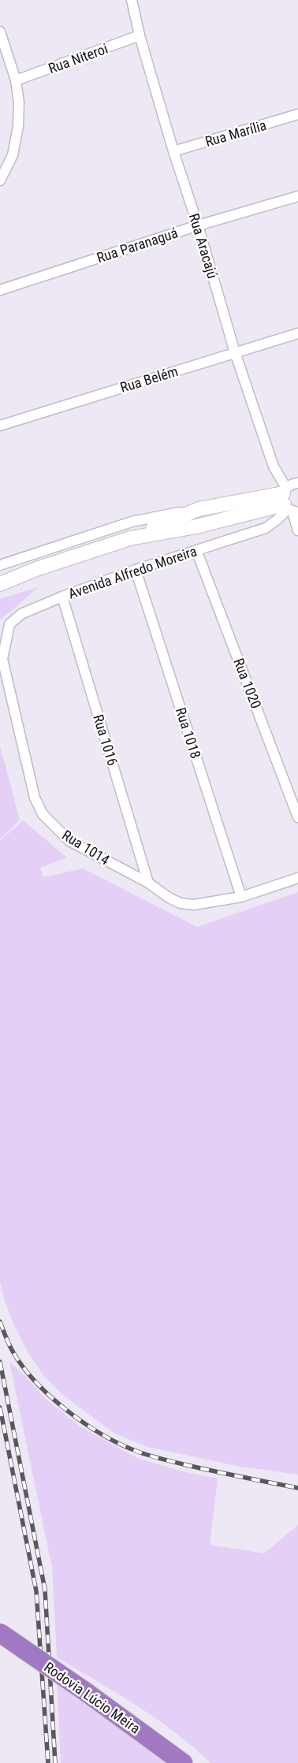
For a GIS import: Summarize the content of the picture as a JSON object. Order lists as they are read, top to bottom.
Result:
{
  "streets": {
    "highway": ["Rodovia Lúcio Meira"],
    "street": [
      "Rua Niteroi",
      "Rua Marília",
      "Rua Paranaguá",
      "Rua Aracajú",
      "Rua Belém",
      "Avenida Alfredo Moreira",
      "Rua 1020",
      "Rua 1018",
      "Rua 1016",
      "Rua 1014"
    ]
  },
  "crossings": [
    ["Rua Niteroi", "Rua Aracajú"],
    ["Rua Marília", "Rua Aracajú"],
    ["Rua Paranaguá", "Rua Aracajú"],
    ["Rua Aracajú", "Rua Belém"],
    ["Rua Aracajú", "Avenida Alfredo Moreira"],
    ["Avenida Alfredo Moreira", "Rua 1020"],
    ["Avenida Alfredo Moreira", "Rua 1018"],
    ["Avenida Alfredo Moreira", "Rua 1016"],
    ["Avenida Alfredo Moreira", "Rua 1014"],
    ["Rua 1018", "Rua 1014"],
    ["Rua 1016", "Rua 1014"]
  ]
}
